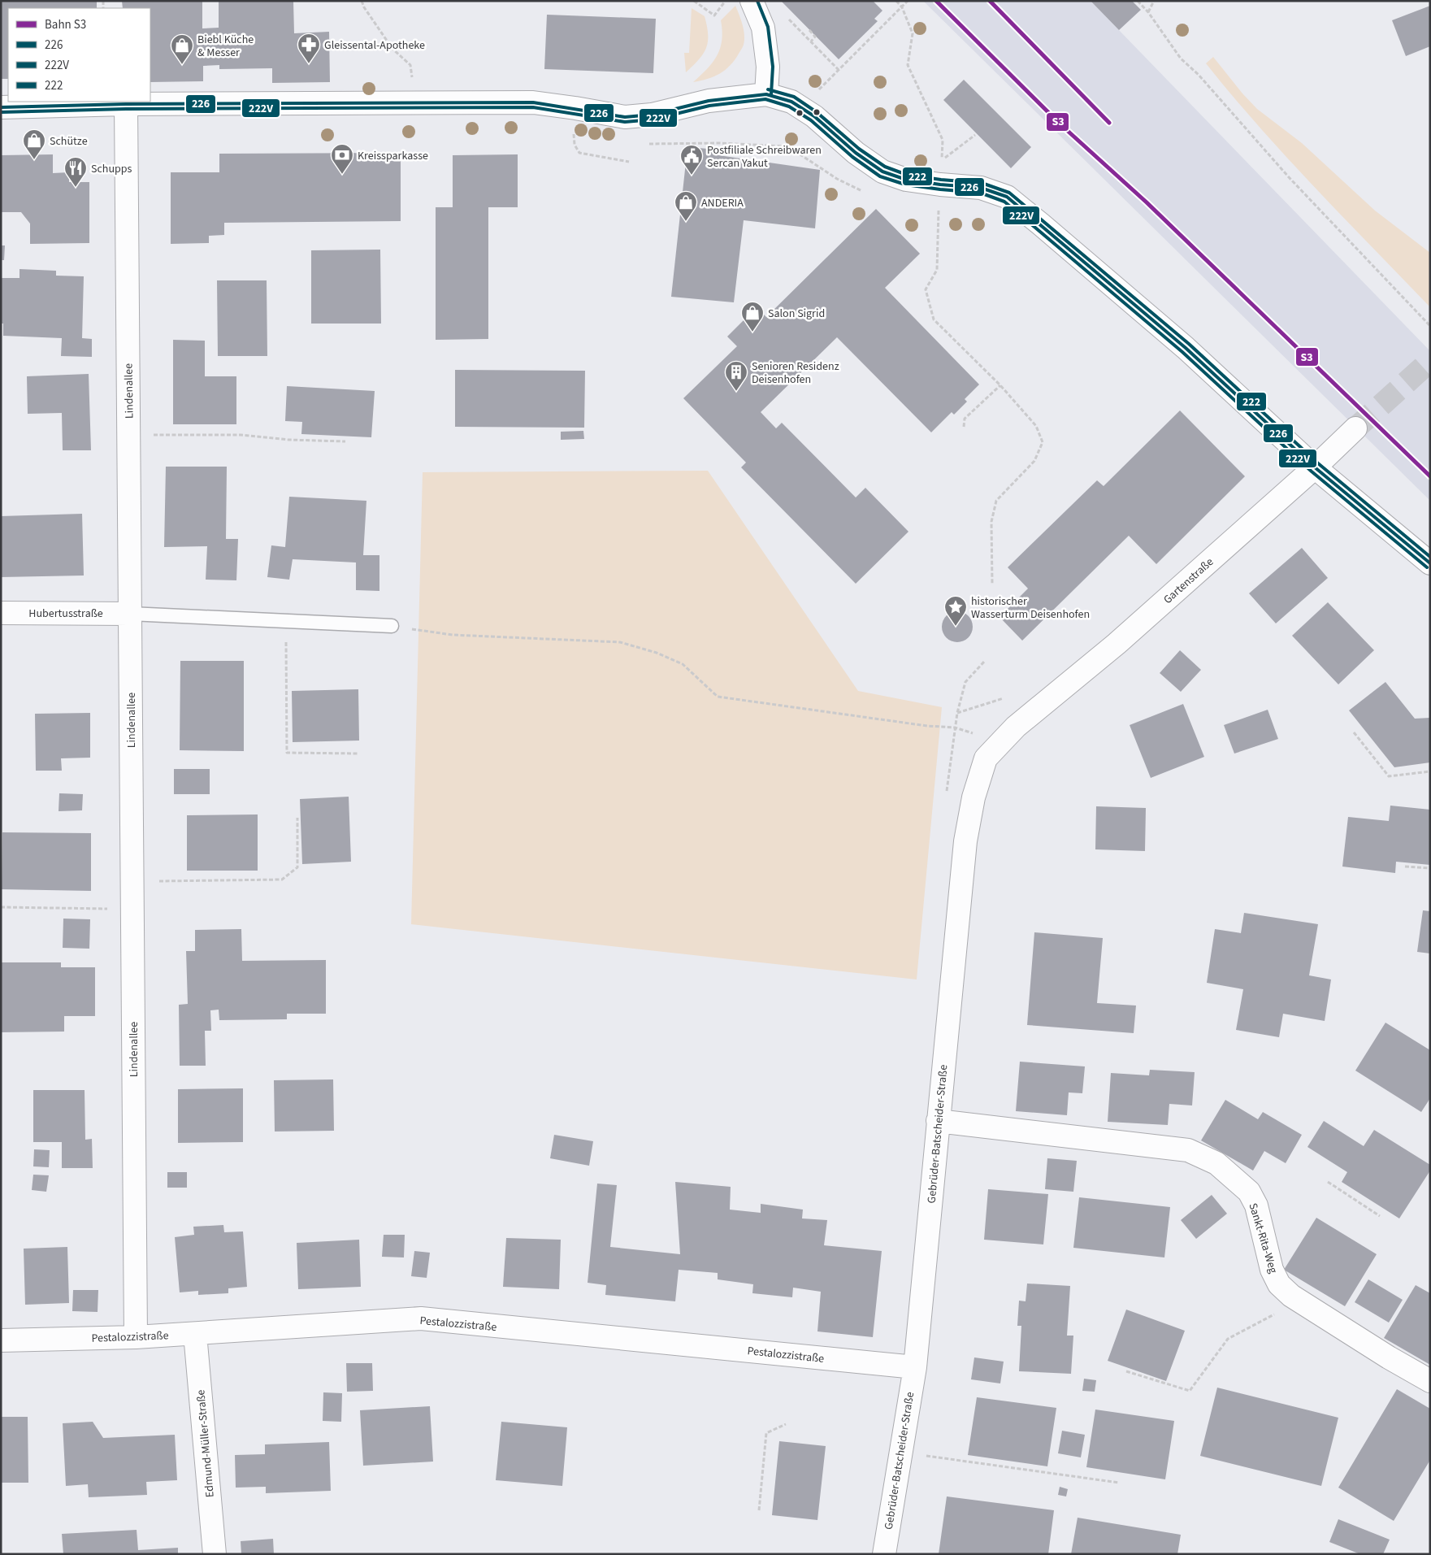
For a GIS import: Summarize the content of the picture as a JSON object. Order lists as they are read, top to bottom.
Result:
{
  "streets": {
    "street": [
      "Lindenallee",
      "Gartenstraße",
      "Hubertusstraße",
      "Gebrüder-Batscheider-Straße",
      "Sankt-Rita-Weg",
      "Pestalozzistraße",
      "Edmund-Müller-Straße"
    ]
  },
  "crossings": [
    ["Lindenallee", "Hubertusstraße"],
    ["Lindenallee", "Pestalozzistraße"],
    ["Gartenstraße", "Gebrüder-Batscheider-Straße"],
    ["Gebrüder-Batscheider-Straße", "Sankt-Rita-Weg"],
    ["Gebrüder-Batscheider-Straße", "Pestalozzistraße"],
    ["Pestalozzistraße", "Edmund-Müller-Straße"]
  ],
  "places": {
    "pharmacy": ["Gleissental-Apotheke"],
    "shop": [
      "Biebl Küche & Messer",
      "Schütze",
      "ANDERIA",
      "Salon Sigrid"
    ],
    "bank": ["Kreissparkasse"],
    "public building": ["Postfiliale Schreibwaren Sercan Yakut"],
    "restaurant": ["Schupps"],
    "building": ["Senioren Residenz Deisenhofen"],
    "place": ["historischer Wasserturm Deisenhofen"]
  },
  "lines": [
    "rail line S3",
    "transit line 222",
    "transit line 226",
    "transit line 222V"
  ],
  "legend": [
    "Bahn S3",
    "226",
    "222V",
    "222"
  ]
}
